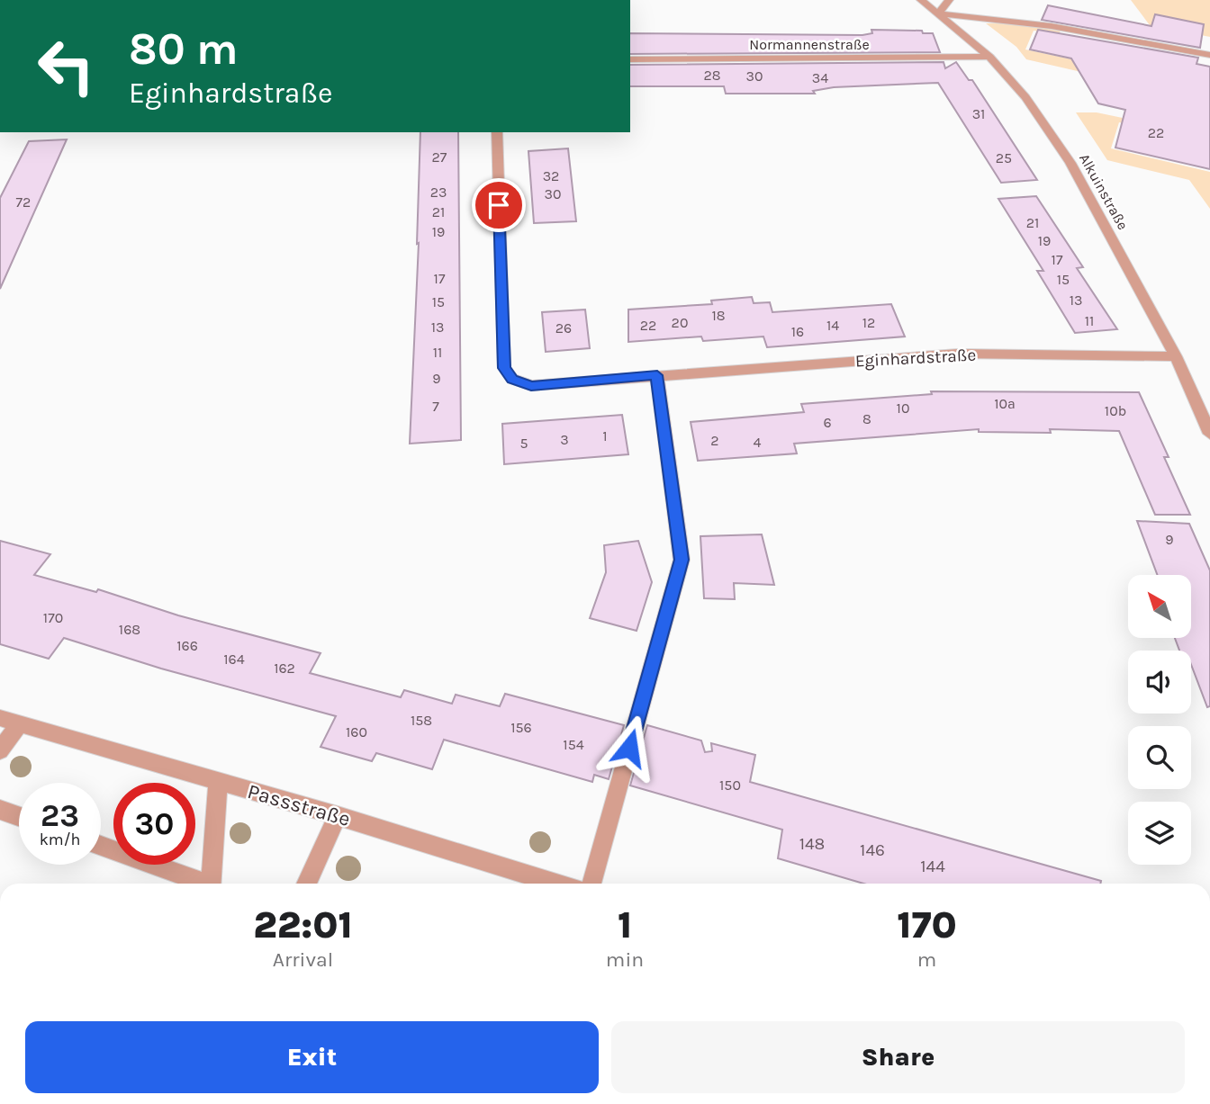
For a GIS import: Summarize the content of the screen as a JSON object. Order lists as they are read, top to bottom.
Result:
{
  "streets": {
    "street": [
      "Normannenstraße",
      "Alkuinstraße",
      "Eginhardstraße",
      "Passstraße"
    ]
  },
  "crossings": [
    ["Normannenstraße", "Alkuinstraße"],
    ["Alkuinstraße", "Eginhardstraße"]
  ],
  "house_numbers": [
    "28",
    "30",
    "34",
    "31",
    "22",
    "27",
    "25",
    "32",
    "23",
    "30",
    "72",
    "21",
    "21",
    "19",
    "19",
    "17",
    "17",
    "15",
    "13",
    "15",
    "18",
    "11",
    "20",
    "12",
    "22",
    "14",
    "13",
    "26",
    "16",
    "11",
    "9",
    "10a",
    "7",
    "10",
    "10b",
    "8",
    "6",
    "1",
    "3",
    "2",
    "4",
    "5",
    "9",
    "170",
    "168",
    "166",
    "164",
    "162",
    "158",
    "156",
    "160",
    "154",
    "150",
    "148",
    "146",
    "144"
  ],
  "north": "top left",
  "page": {
    "turn": ["80 m", "Eginhardstraße"],
    "speed": "23 km/h",
    "limit": "30",
    "eta": [
      "22:01",
      "Arrival",
      "1",
      "min",
      "170",
      "m"
    ],
    "buttons": ["Exit", "Share"]
  }
}
